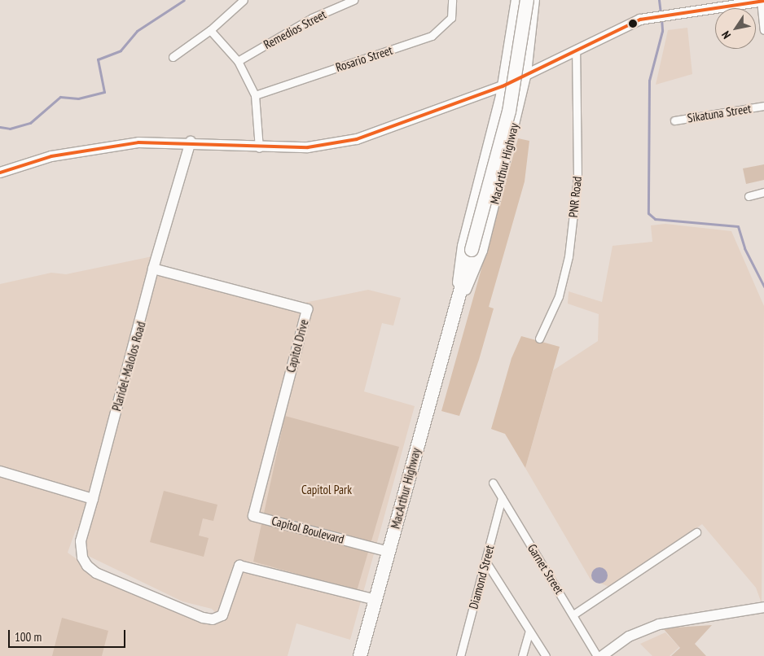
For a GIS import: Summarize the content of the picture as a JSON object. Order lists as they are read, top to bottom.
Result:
{
  "streets": {
    "highway": ["MacArthur Highway"],
    "main road": ["Capitol Drive", "Plaridel-Malolos Road", "Capitol Boulevard"],
    "street": [
      "Remedios Street",
      "Rosario Street",
      "Sikatuna Street",
      "PNR Road",
      "Garnet Street",
      "Diamond Street"
    ]
  },
  "crossings": [
    ["MacArthur Highway", "Capitol Boulevard"],
    ["Capitol Drive", "Plaridel-Malolos Road"],
    ["Capitol Drive", "Capitol Boulevard"],
    ["Garnet Street", "Diamond Street"]
  ],
  "parks": ["Capitol Park"],
  "scale_bar": "100 m",
  "north": "bottom left"
}
